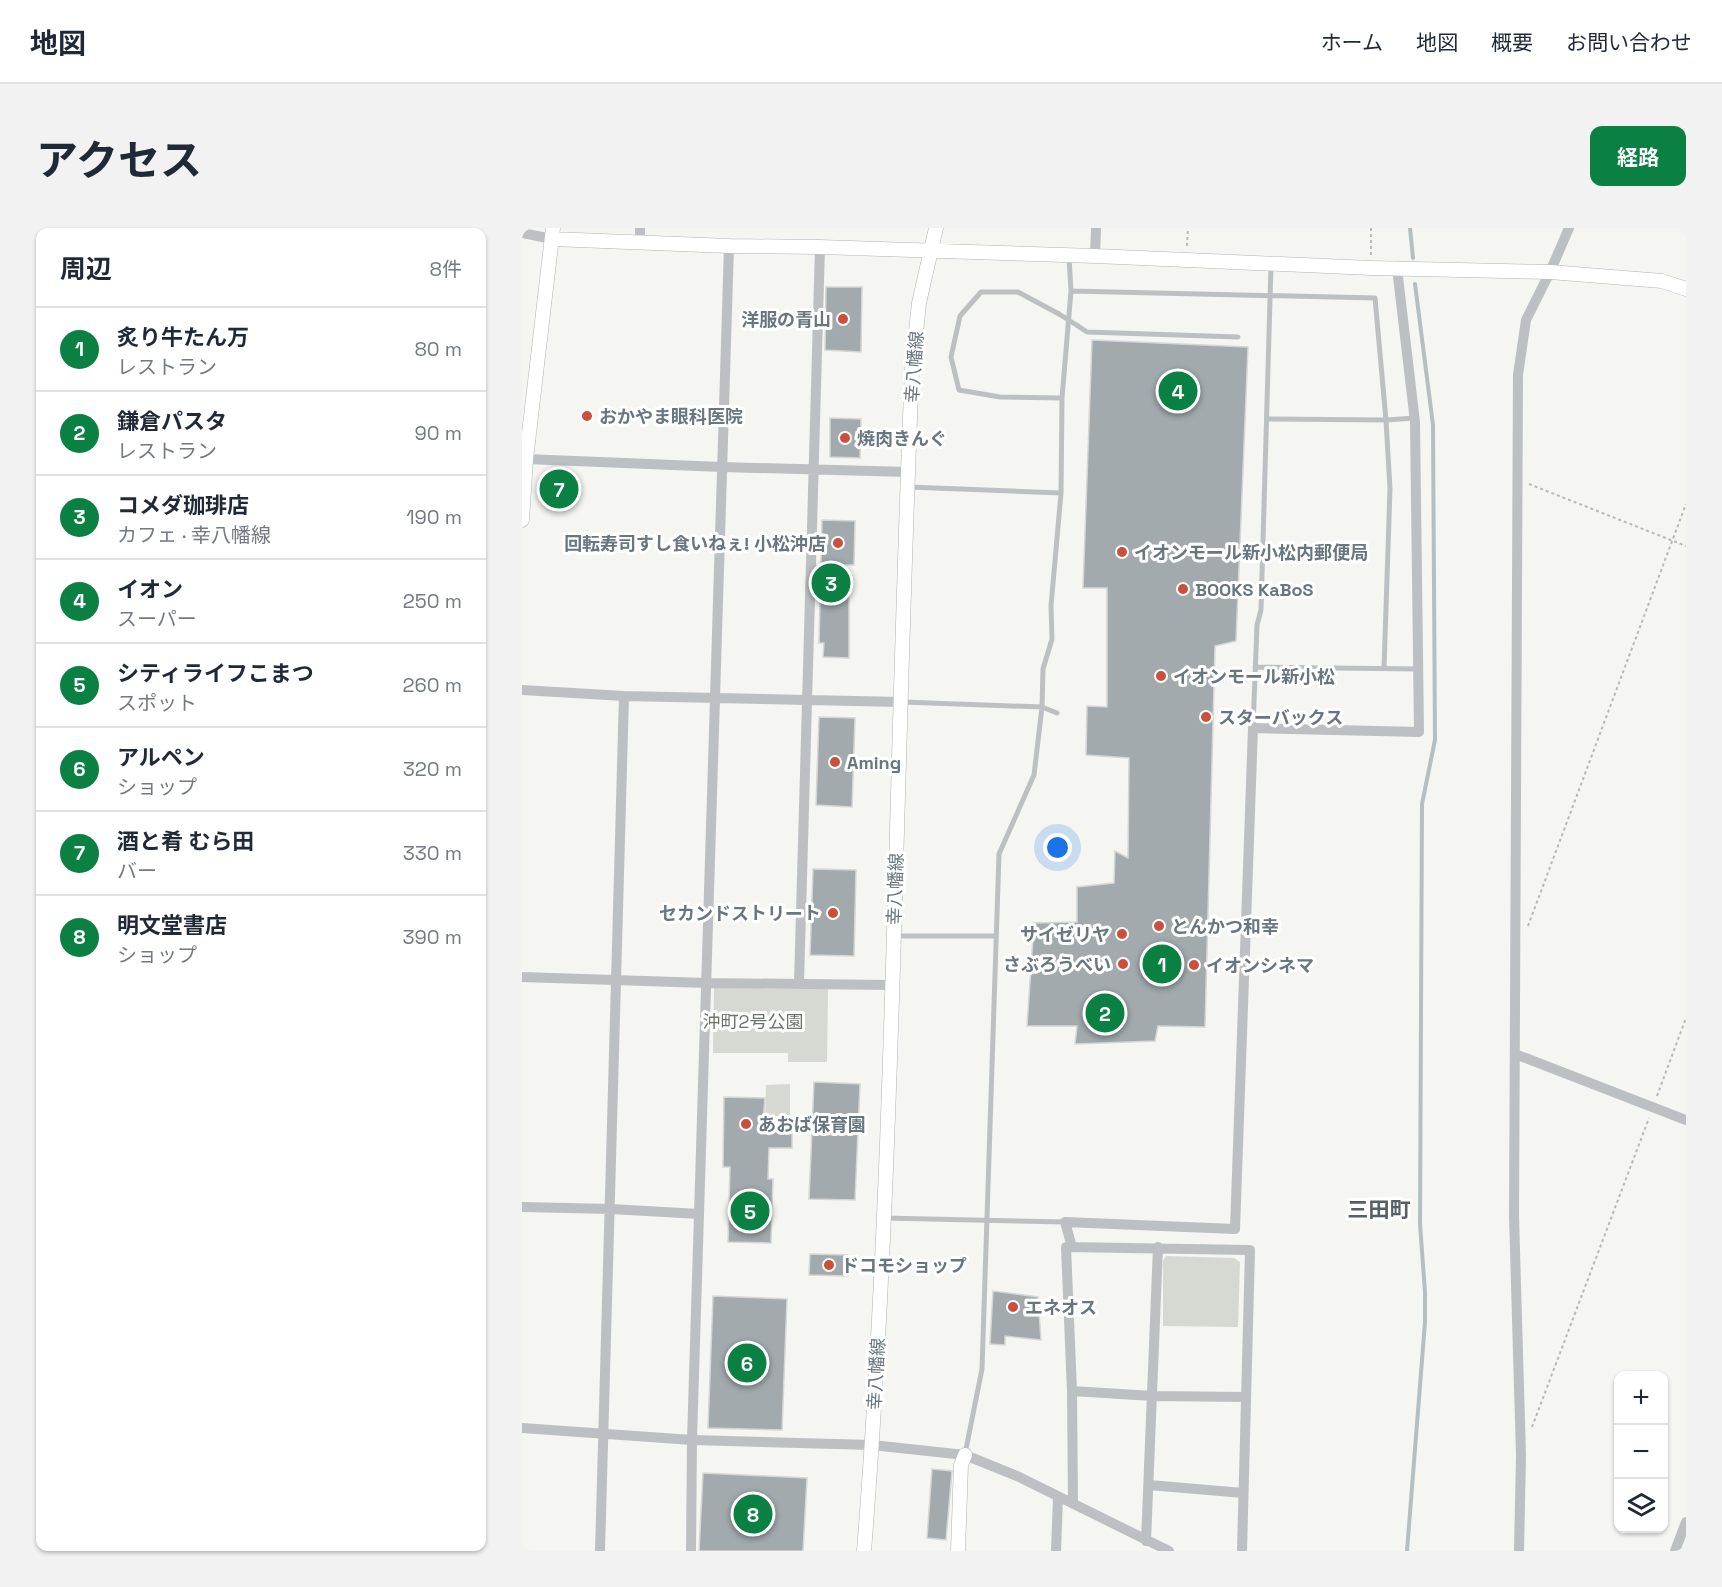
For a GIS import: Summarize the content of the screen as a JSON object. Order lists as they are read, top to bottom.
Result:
{
  "streets": {
    "street": ["幸八幡線"]
  },
  "districts": ["三田町"],
  "parks": ["沖町2号公園"],
  "places": [
    "洋服の青山",
    "おかやま眼科医院",
    "焼肉きんぐ",
    "回転寿司すし食いねぇ! 小松沖店",
    "イオンモール新小松内郵便局",
    "BOOKS KaBoS",
    "イオンモール新小松",
    "スターバックス",
    "Aming",
    "セカンドストリート",
    "とんかつ和幸",
    "サイゼリヤ",
    "さぶろうべい",
    "イオンシネマ",
    "あおば保育園",
    "ドコモショップ",
    "エネオス"
  ],
  "page": {
    "header": "地図",
    "nav": [
      "ホーム",
      "地図",
      "概要",
      "お問い合わせ"
    ],
    "title": "アクセス",
    "buttons": "経路",
    "heading": ["周辺", "8件"],
    "list": [
      {
        "mark": "1",
        "name": "炙り牛たん万",
        "note": "レストラン",
        "value": "80 m"
      },
      {
        "mark": "2",
        "name": "鎌倉パスタ",
        "note": "レストラン",
        "value": "90 m"
      },
      {
        "mark": "3",
        "name": "コメダ珈琲店",
        "note": "カフェ · 幸八幡線",
        "value": "190 m"
      },
      {
        "mark": "4",
        "name": "イオン",
        "note": "スーパー",
        "value": "250 m"
      },
      {
        "mark": "5",
        "name": "シティライフこまつ",
        "note": "スポット",
        "value": "260 m"
      },
      {
        "mark": "6",
        "name": "アルペン",
        "note": "ショップ",
        "value": "320 m"
      },
      {
        "mark": "7",
        "name": "酒と肴 むら田",
        "note": "バー",
        "value": "330 m"
      },
      {
        "mark": "8",
        "name": "明文堂書店",
        "note": "ショップ",
        "value": "390 m"
      }
    ],
    "pins": [
      "4",
      "7",
      "3",
      "1",
      "2",
      "5",
      "6",
      "8"
    ],
    "map_buttons": ["+", "−"]
  }
}
